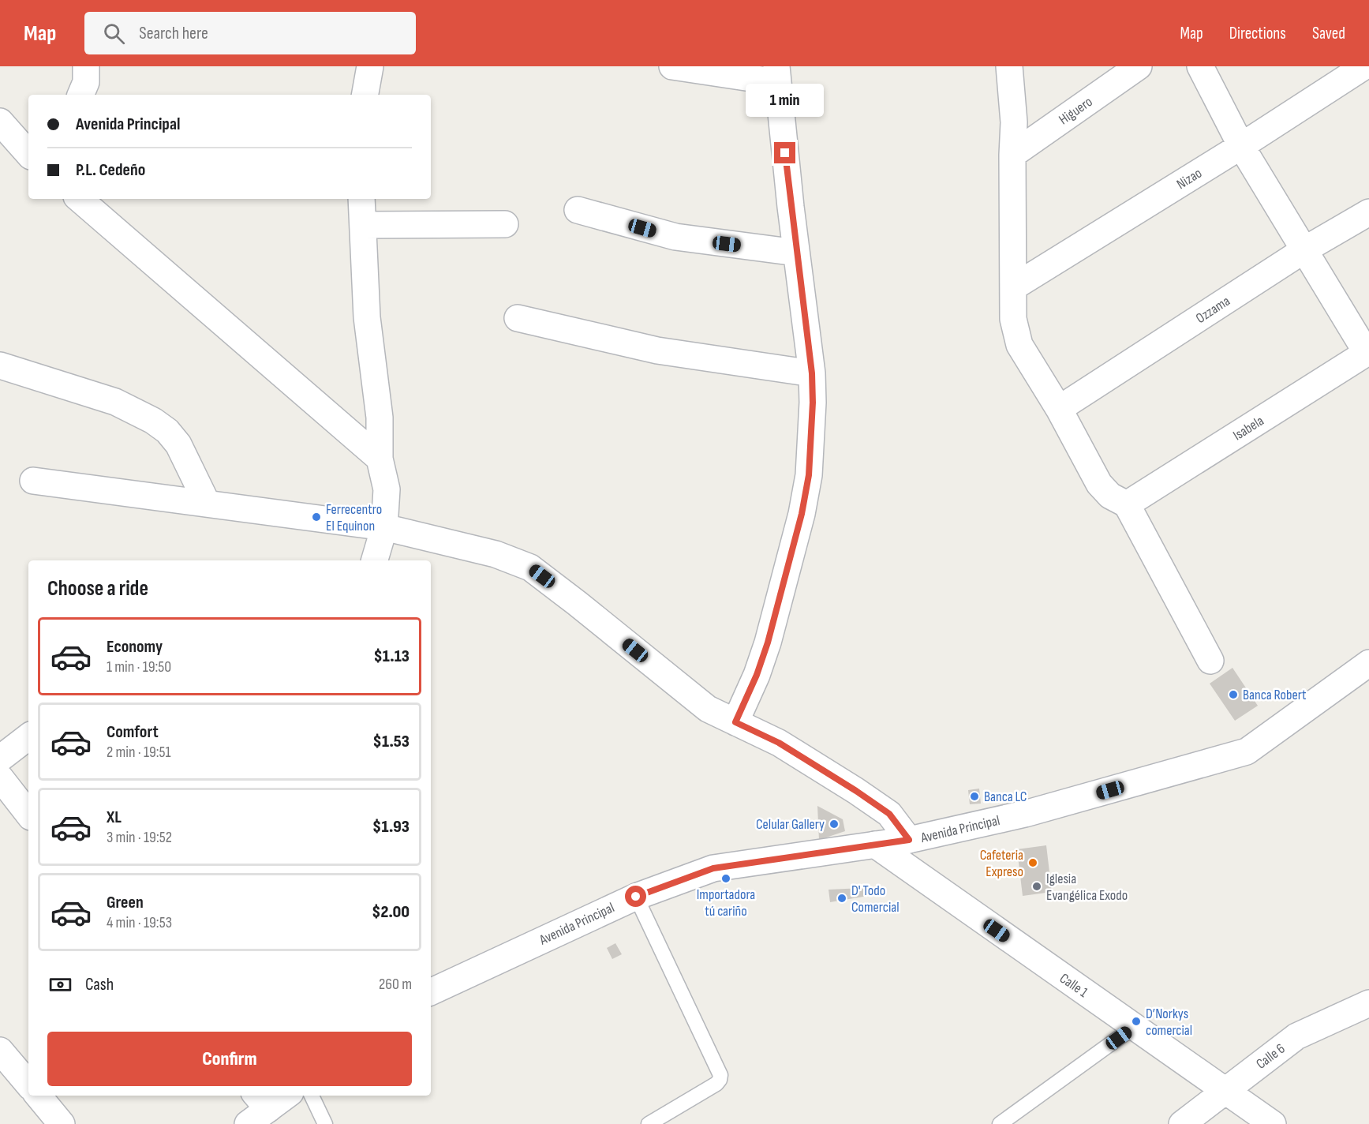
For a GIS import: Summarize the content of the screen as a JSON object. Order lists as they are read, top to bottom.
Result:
{
  "streets": {
    "street": [
      "Higuero",
      "Nizao",
      "Ozzama",
      "Isabela",
      "Avenida Principal",
      "Calle 1",
      "Calle 6"
    ]
  },
  "crossings": [
    ["Avenida Principal", "Calle 1"],
    ["Calle 1", "Calle 6"]
  ],
  "places": [
    "Ferrecentro El Equinon",
    "Banca Robert",
    "Banca LC",
    "Celular Gallery",
    "Cafeteria Expreso",
    "Importadora tú cariño",
    "Iglesia Evangélica Exodo",
    "D' Todo Comercial",
    "D’Norkys comercial"
  ],
  "page": {
    "header": "Map",
    "search": "Search here",
    "nav": ["Map", "Directions", "Saved"],
    "bubble": "1 min",
    "banner": ["Avenida Principal", "P.L. Cedeño"],
    "heading": "Choose a ride",
    "list": [
      {
        "name": "Economy",
        "note": "1 min · 19:50",
        "value": "$1.13"
      },
      {
        "name": "Comfort",
        "note": "2 min · 19:51",
        "value": "$1.53"
      },
      {
        "name": "XL",
        "note": "3 min · 19:52",
        "value": "$1.93"
      },
      {
        "name": "Green",
        "note": "4 min · 19:53",
        "value": "$2.00"
      }
    ],
    "pay": ["Cash", "260 m"],
    "buttons": "Confirm"
  }
}
